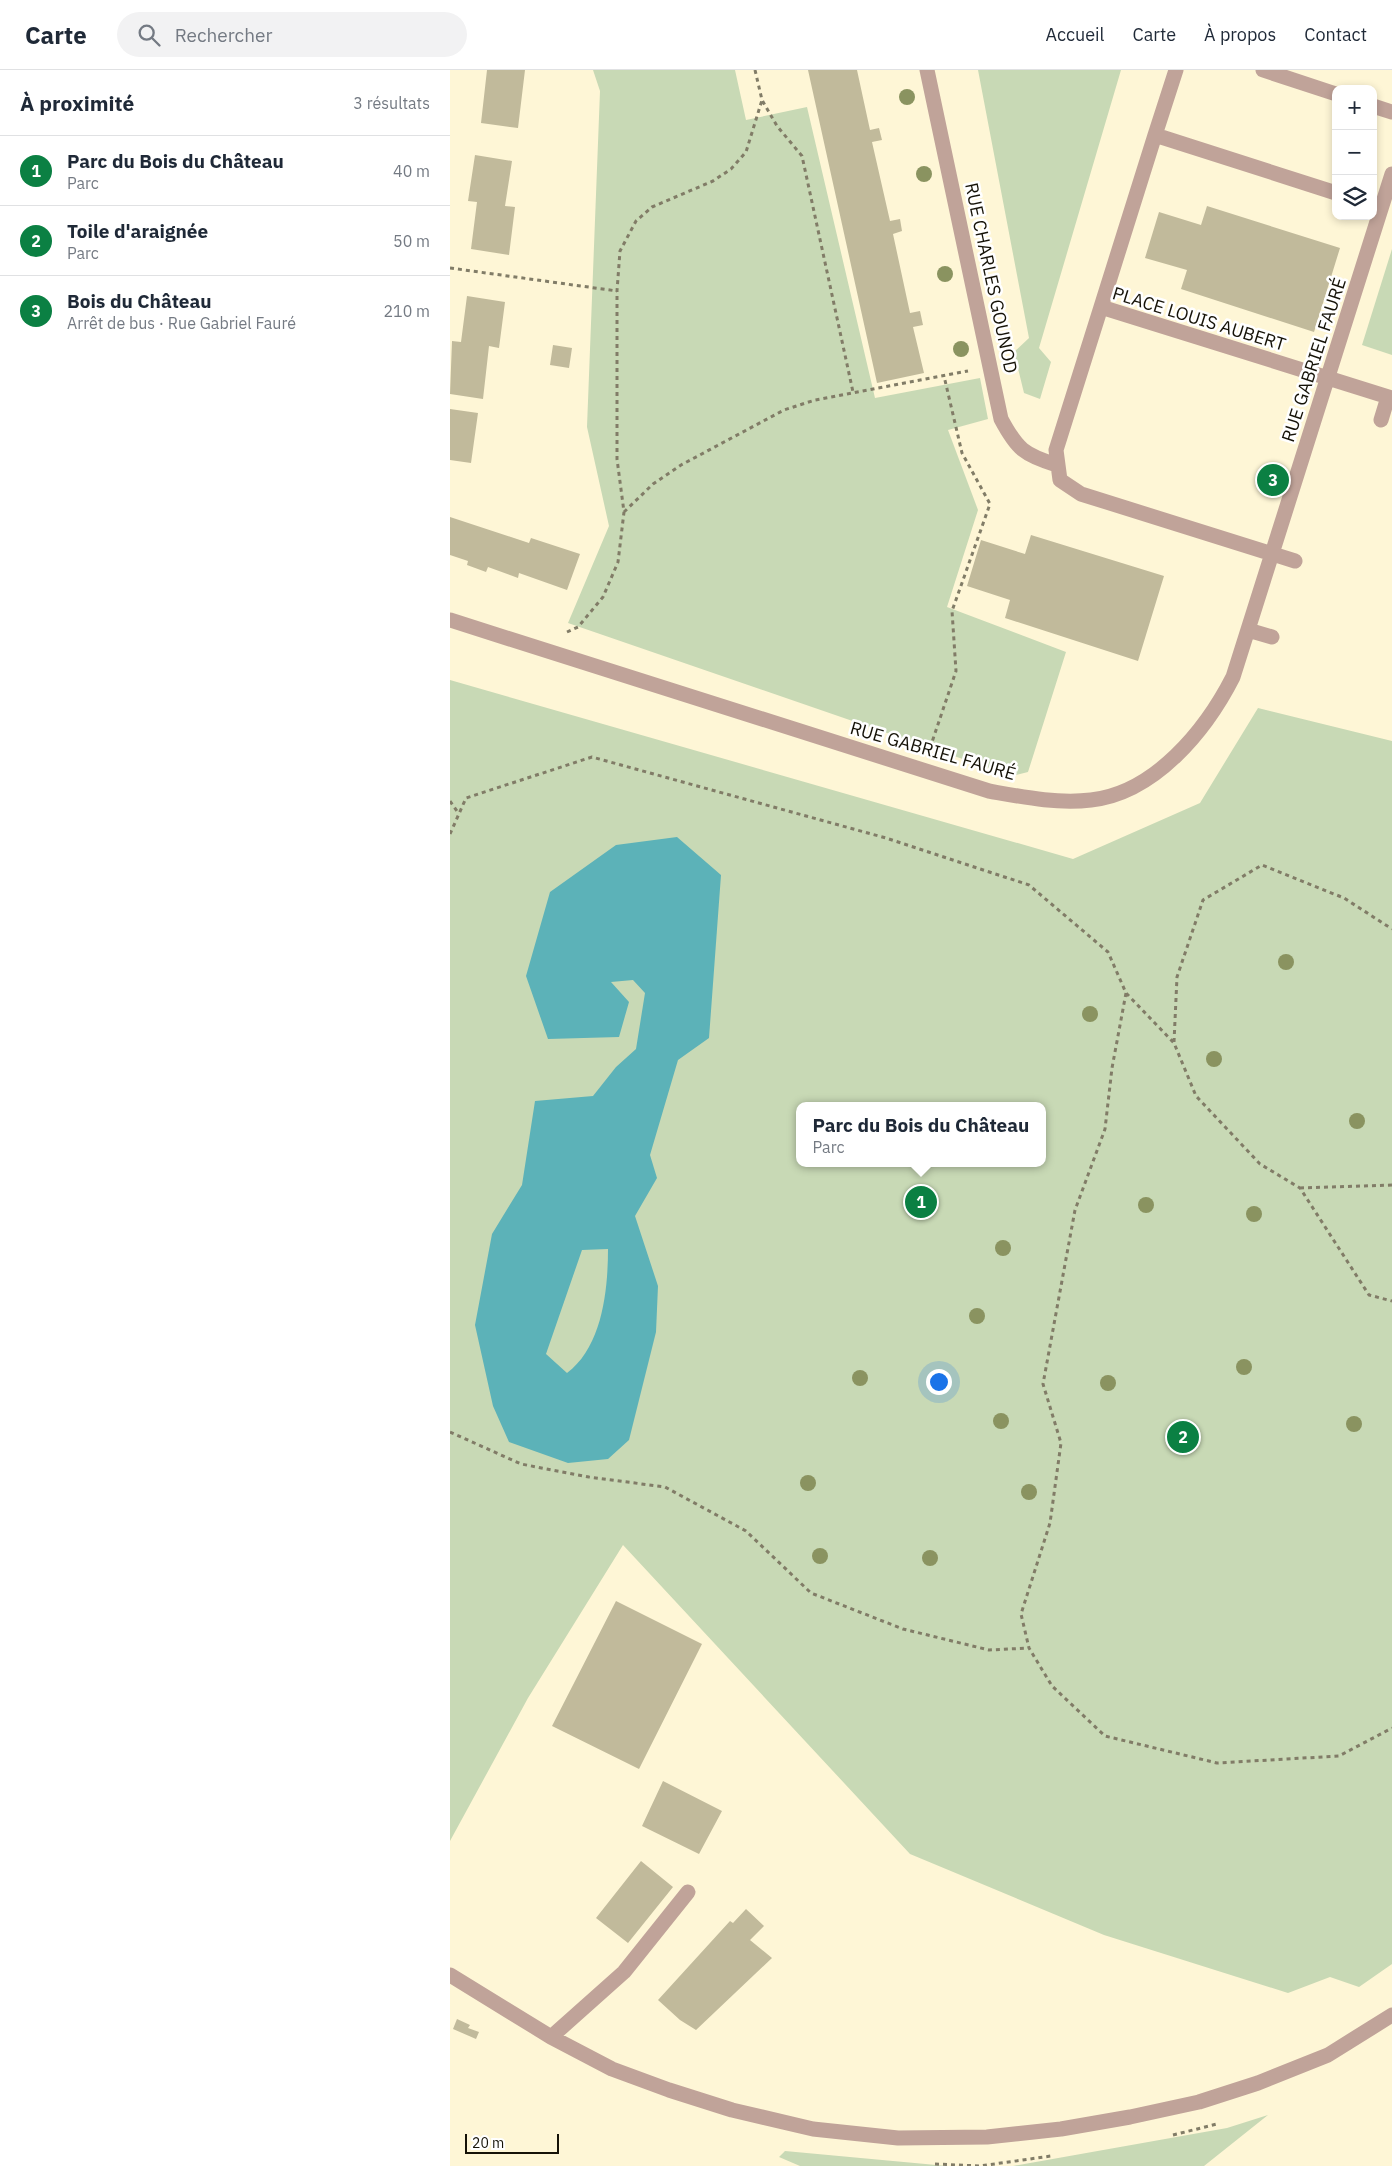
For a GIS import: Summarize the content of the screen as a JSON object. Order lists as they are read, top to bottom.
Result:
{
  "streets": {
    "street": ["RUE CHARLES GOUNOD", "PLACE LOUIS AUBERT", "RUE GABRIEL FAURÉ"]
  },
  "crossings": [
    ["RUE CHARLES GOUNOD", "PLACE LOUIS AUBERT"],
    ["PLACE LOUIS AUBERT", "RUE GABRIEL FAURÉ"]
  ],
  "scale_bar": "20 m",
  "page": {
    "header": "Carte",
    "search": "Rechercher",
    "nav": [
      "Accueil",
      "Carte",
      "À propos",
      "Contact"
    ],
    "heading": ["À proximité", "3 résultats"],
    "map_buttons": ["+", "−"],
    "list": [
      {
        "mark": "1",
        "name": "Parc du Bois du Château",
        "note": "Parc",
        "value": "40 m"
      },
      {
        "mark": "2",
        "name": "Toile d'araignée",
        "note": "Parc",
        "value": "50 m"
      },
      {
        "mark": "3",
        "name": "Bois du Château",
        "note": "Arrêt de bus · Rue Gabriel Fauré",
        "value": "210 m"
      }
    ],
    "pins": ["3", "1", "2"],
    "popup": ["Parc du Bois du Château", "Parc"],
    "scale": "20 m"
  }
}
